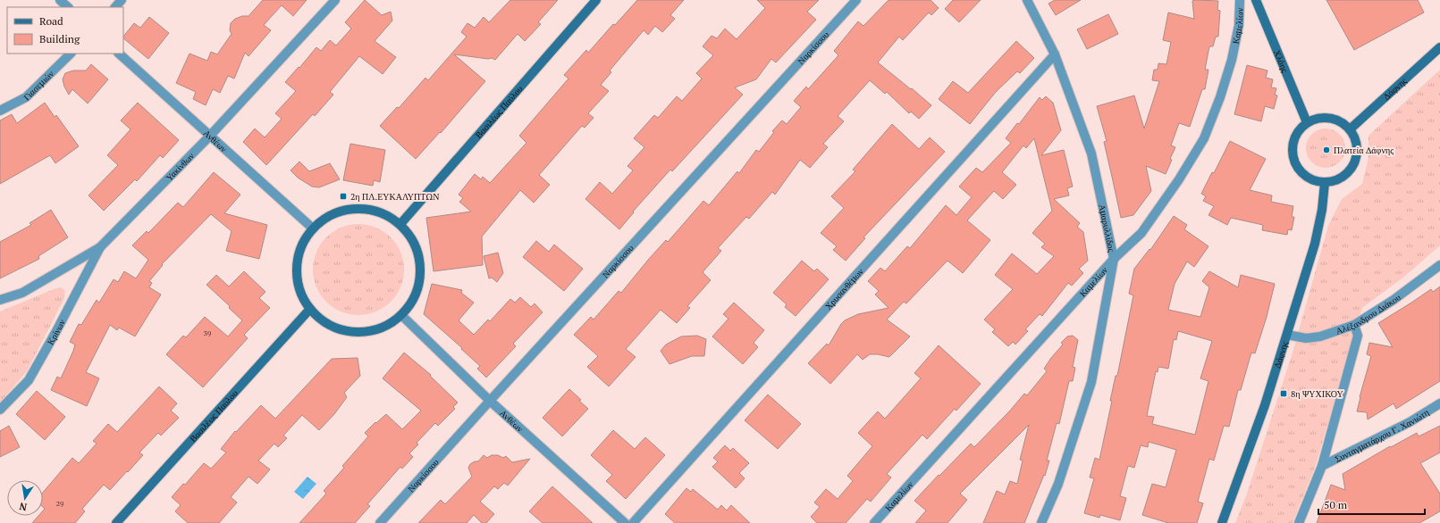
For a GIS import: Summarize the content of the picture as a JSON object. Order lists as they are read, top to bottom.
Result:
{
  "streets": {
    "street": [
      "Καμελίων",
      "Ναρκίσσου",
      "Χλόης",
      "Γιασεμιών",
      "Δάφνης",
      "Βασιλέως Παύλου",
      "Ανθέων",
      "Υακίνθων",
      "Αμαρυλλίδος",
      "Χρυσανθέμων",
      "Αλέξανδρου Διάκου",
      "Κρίνων",
      "Συνταγματάρχου Γ. Χανιώτη"
    ]
  },
  "crossings": [
    ["Καμελίων", "Αμαρυλλίδος"],
    ["Ναρκίσσου", "Ανθέων"],
    ["Χλόης", "Δάφνης"],
    ["Δάφνης", "Αλέξανδρου Διάκου"],
    ["Βασιλέως Παύλου", "Ανθέων"],
    ["Ανθέων", "Υακίνθων"],
    ["Υακίνθων", "Κρίνων"],
    ["Αμαρυλλίδος", "Χρυσανθέμων"]
  ],
  "places": {
    "other": ["Πλατεία Δάφνης"],
    "transit": ["2η ΠΛ.ΕΥΚΑΛΥΠΤΩΝ", "8η ΨΥΧΙΚΟΥ"]
  },
  "house_numbers": ["39", "29"],
  "legend": ["Road", "Building"],
  "scale_bar": "50 m",
  "north": "bottom"
}
